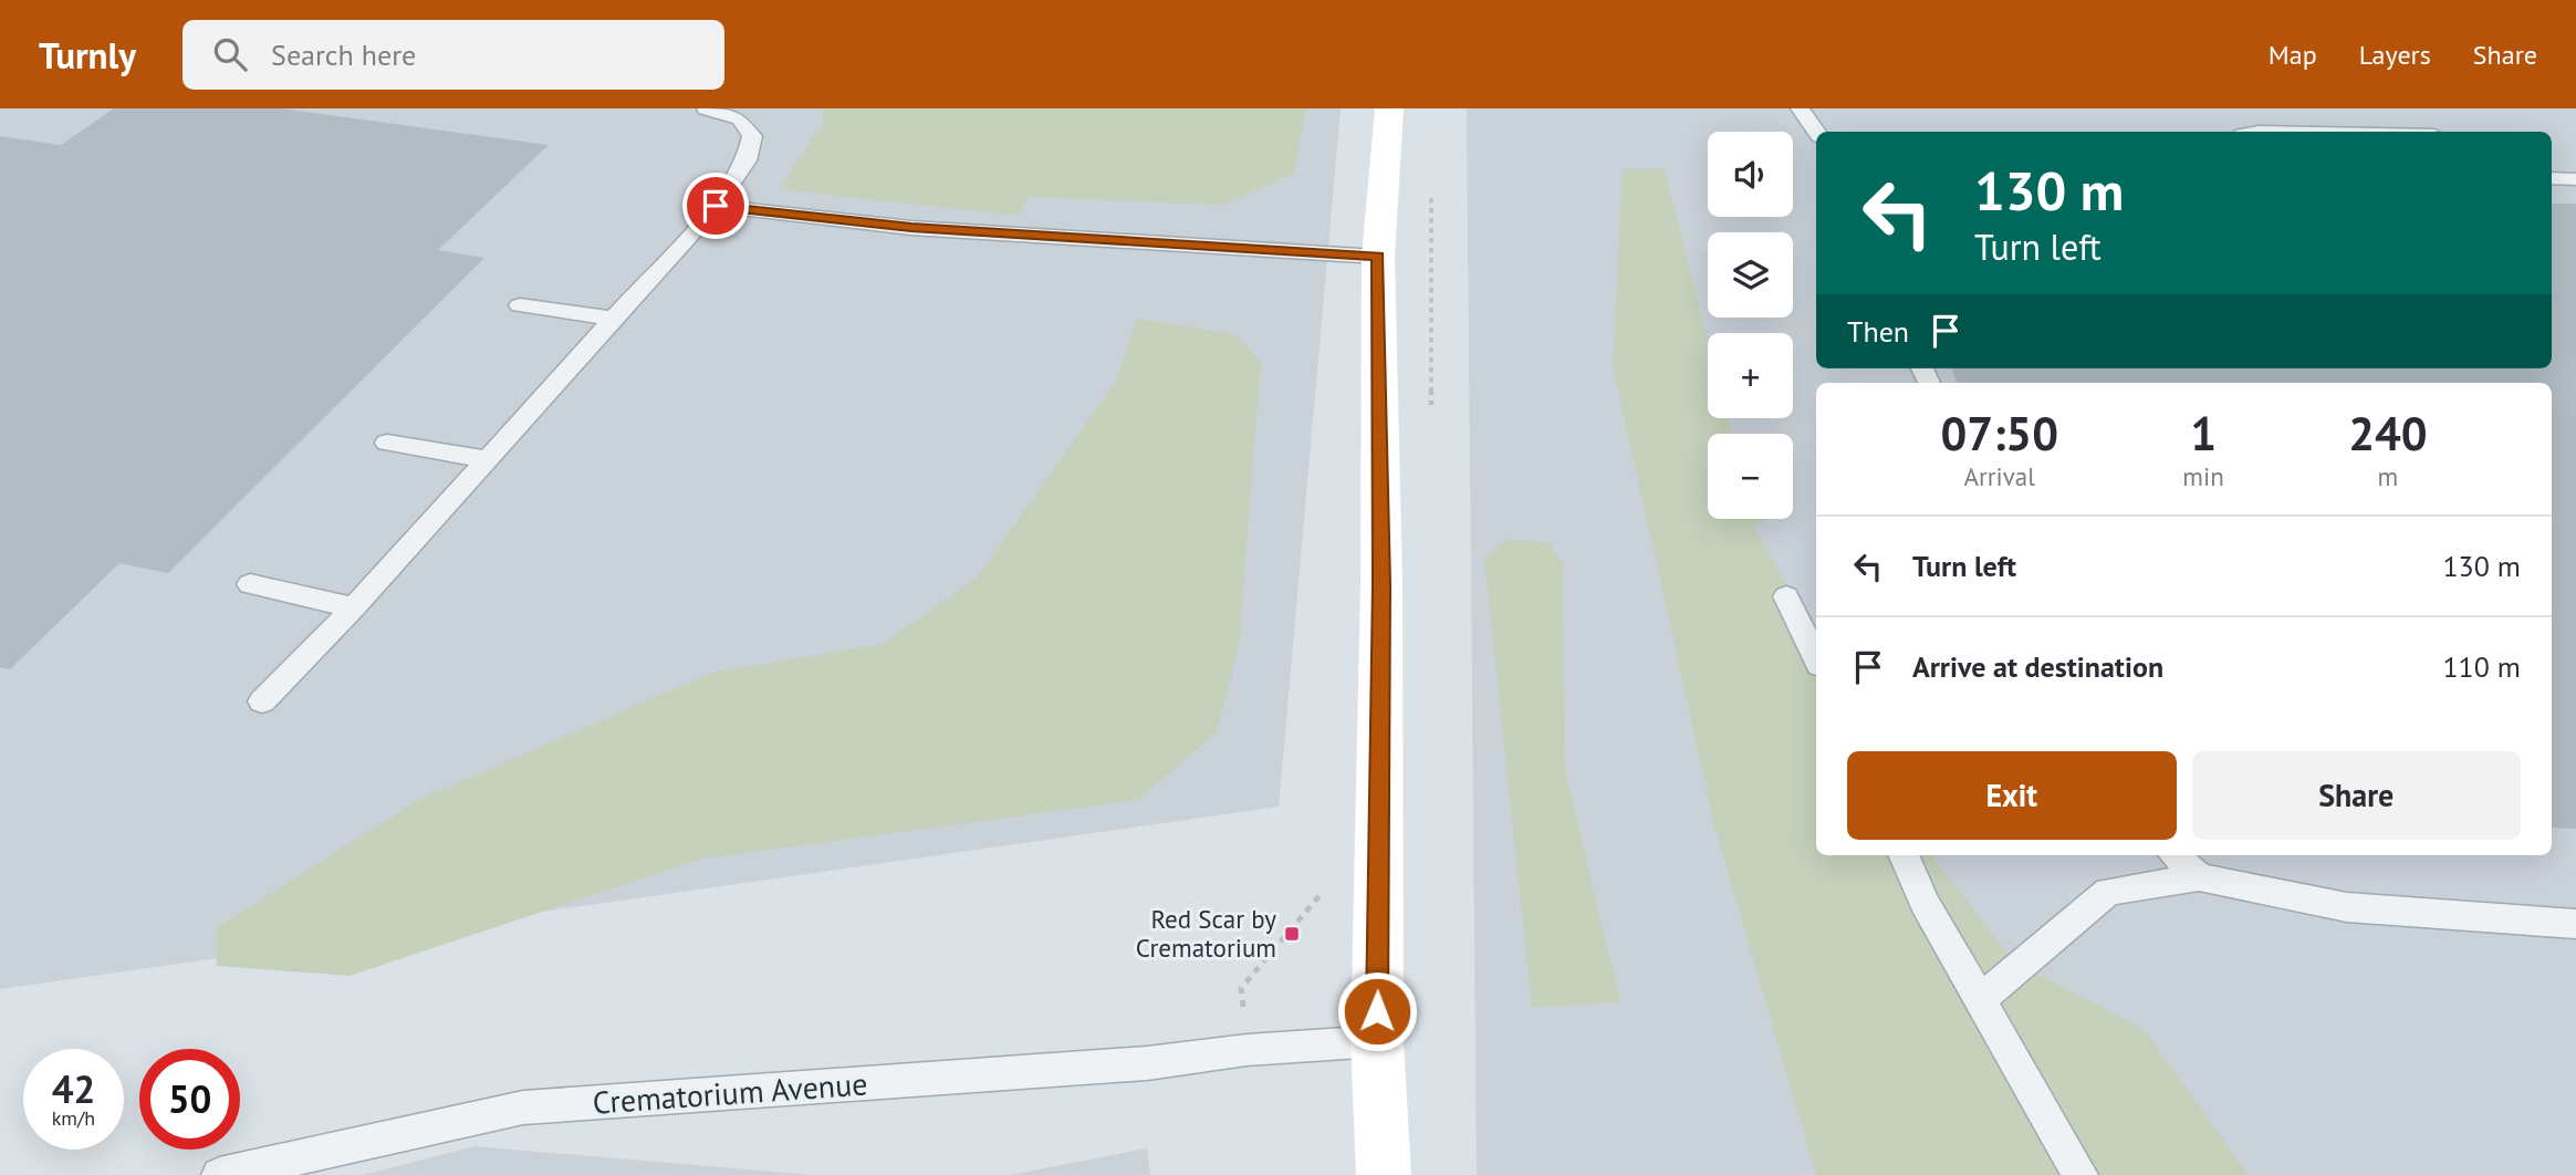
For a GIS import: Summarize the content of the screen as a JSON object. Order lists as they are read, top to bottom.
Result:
{
  "streets": {
    "lane": ["Crematorium Avenue"]
  },
  "places": {
    "transit": ["Red Scar by Crematorium"]
  },
  "page": {
    "header": "Turnly",
    "search": "Search here",
    "nav": ["Map", "Layers", "Share"],
    "map_buttons": ["+", "−"],
    "turn": ["130 m", "Turn left"],
    "then": "Then",
    "eta": [
      "07:50",
      "Arrival",
      "1",
      "min",
      "240",
      "m"
    ],
    "list": [
      {
        "name": "Turn left",
        "value": "130 m"
      },
      {
        "name": "Arrive at destination",
        "value": "110 m"
      }
    ],
    "buttons": ["Exit", "Share"],
    "speed": "42 km/h",
    "limit": "50"
  }
}
